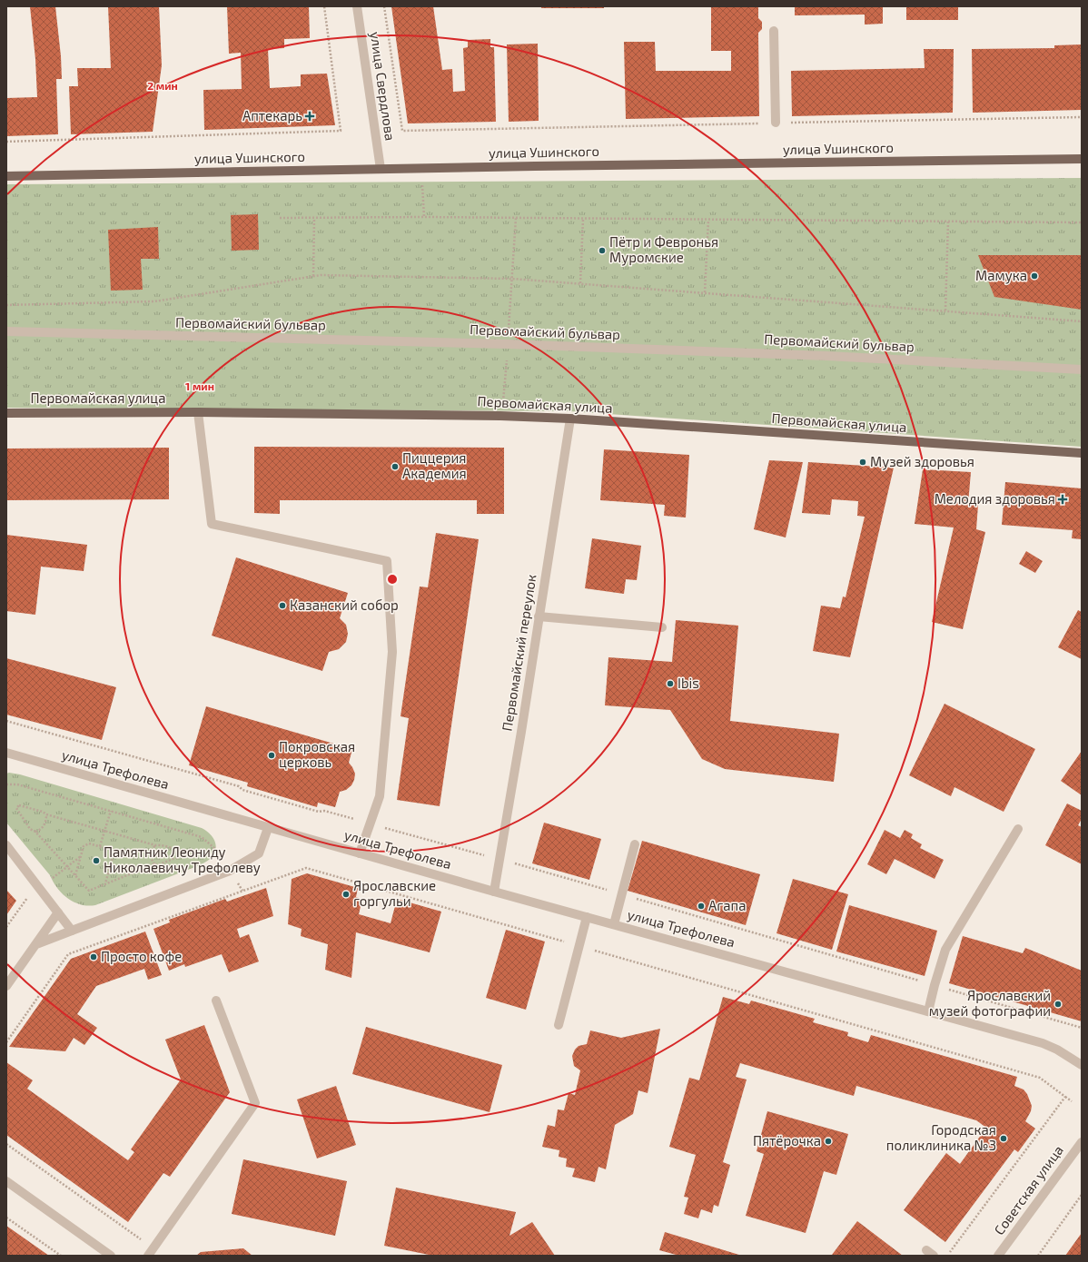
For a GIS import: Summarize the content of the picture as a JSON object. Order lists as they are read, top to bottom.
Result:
{
  "streets": {
    "main road": ["улица Ушинского", "Первомайская улица"],
    "street": [
      "улица Свердлова",
      "Первомайский бульвар",
      "Первомайский переулок",
      "улица Трефолева",
      "Советская улица"
    ]
  },
  "crossings": [
    ["улица Свердлова", "улица Ушинского"],
    ["Первомайская улица", "Первомайский переулок"],
    ["Первомайский переулок", "улица Трефолева"]
  ],
  "places": {
    "health": ["Аптекарь", "Мелодия здоровья"],
    "other": [
      "Пётр и Февронья Муромские",
      "Мамука",
      "Музей здоровья",
      "Пиццерия Академия",
      "Казанский собор",
      "Ibis",
      "Покровская церковь",
      "Памятник Леониду Николаевичу Трефолеву",
      "Ярославские горгульи",
      "Агапа",
      "Просто кофе",
      "Ярославский музей фотографии",
      "Городская поликлиника №3",
      "Пятёрочка"
    ]
  },
  "rings": ["2 мин", "1 мин"]
}
